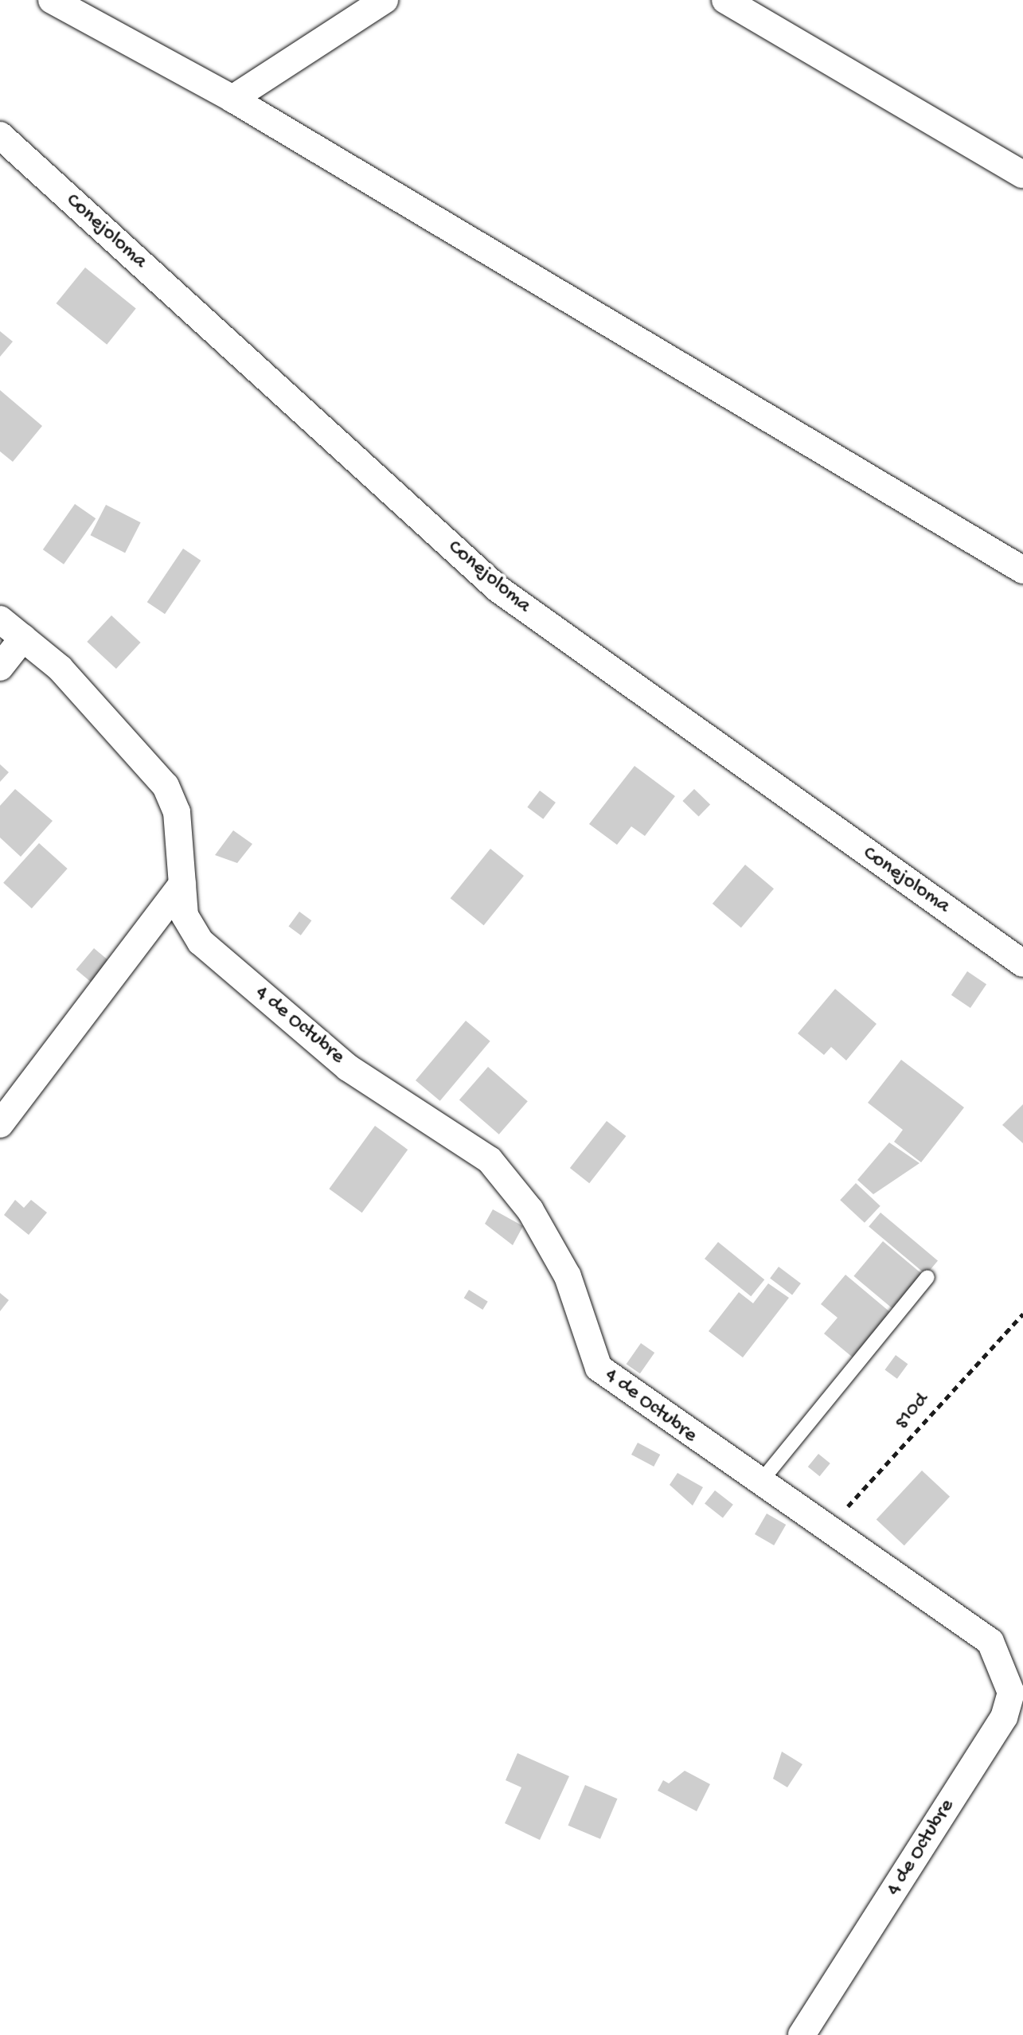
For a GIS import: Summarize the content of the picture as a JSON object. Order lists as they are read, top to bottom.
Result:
{
  "streets": {
    "street": ["Conejoloma", "4 de Octubre"],
    "path": ["s10d"]
  },
  "crossings": [
    ["4 de Octubre", "s10d"]
  ]
}
